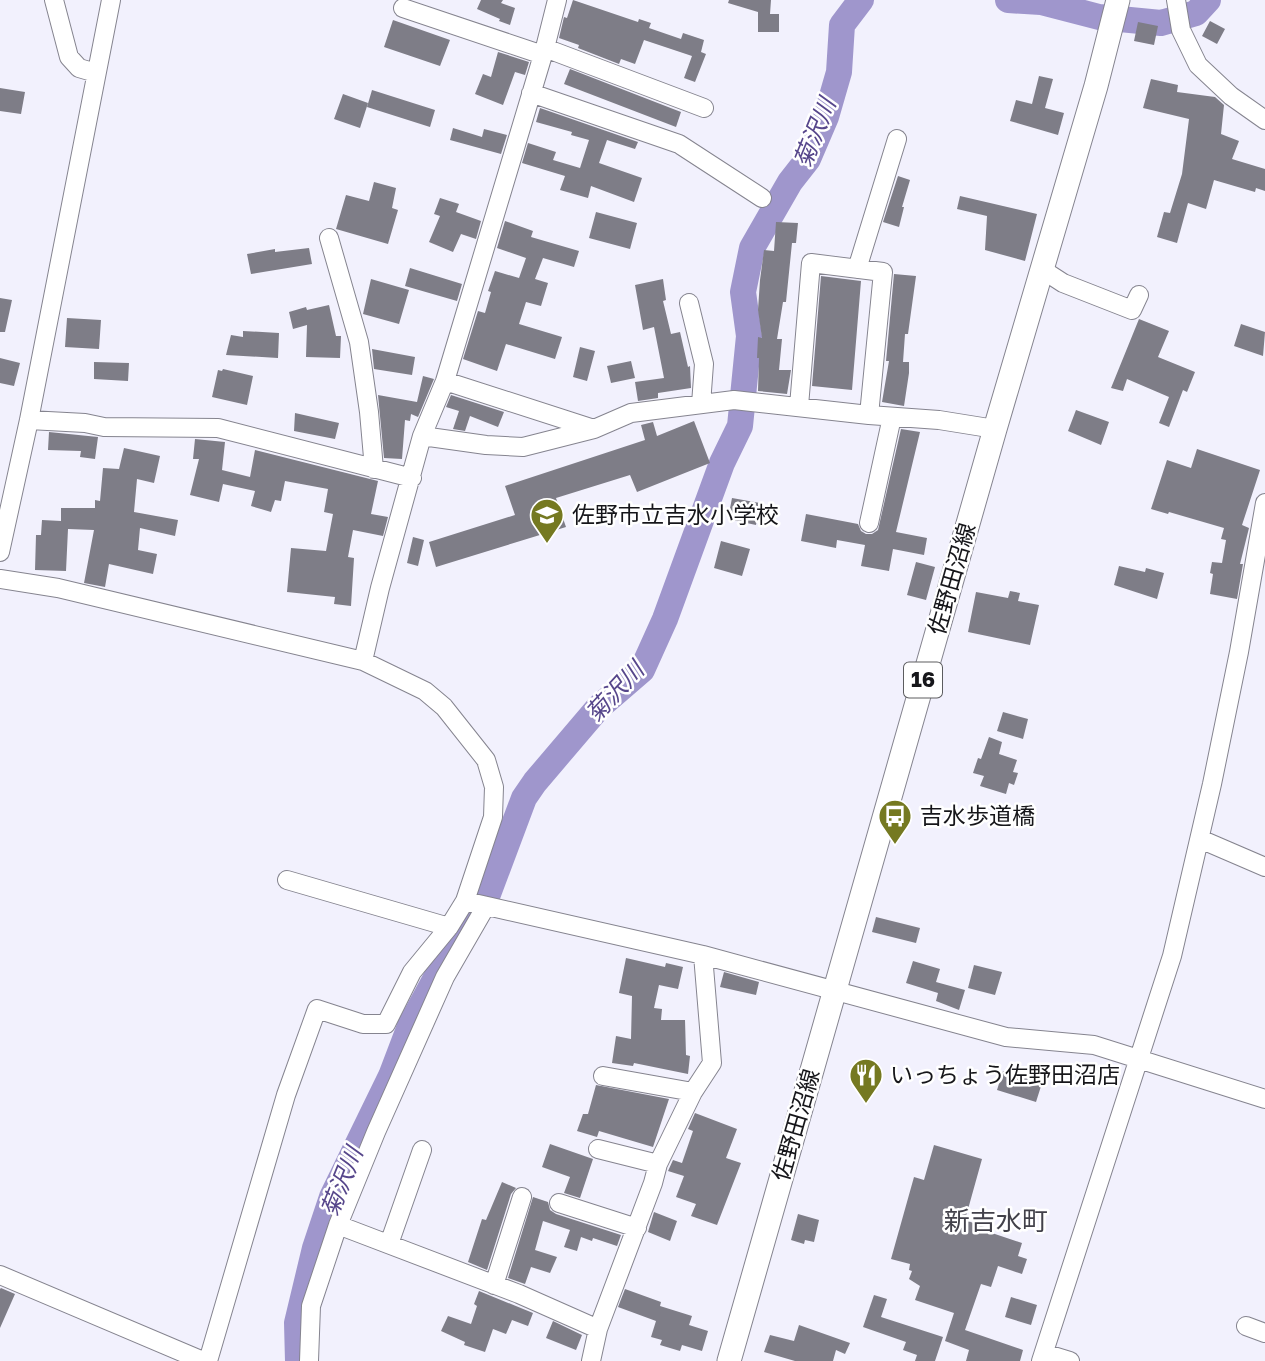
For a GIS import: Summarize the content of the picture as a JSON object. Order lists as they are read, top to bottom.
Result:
{
  "streets": {
    "main road": ["佐野田沼線", "16"]
  },
  "districts": ["新吉水町"],
  "water": ["菊沢川"],
  "places": {
    "school or university": ["佐野市立吉水小学校"],
    "bus stop": ["吉水歩道橋"],
    "restaurant": ["いっちょう佐野田沼店"]
  }
}
